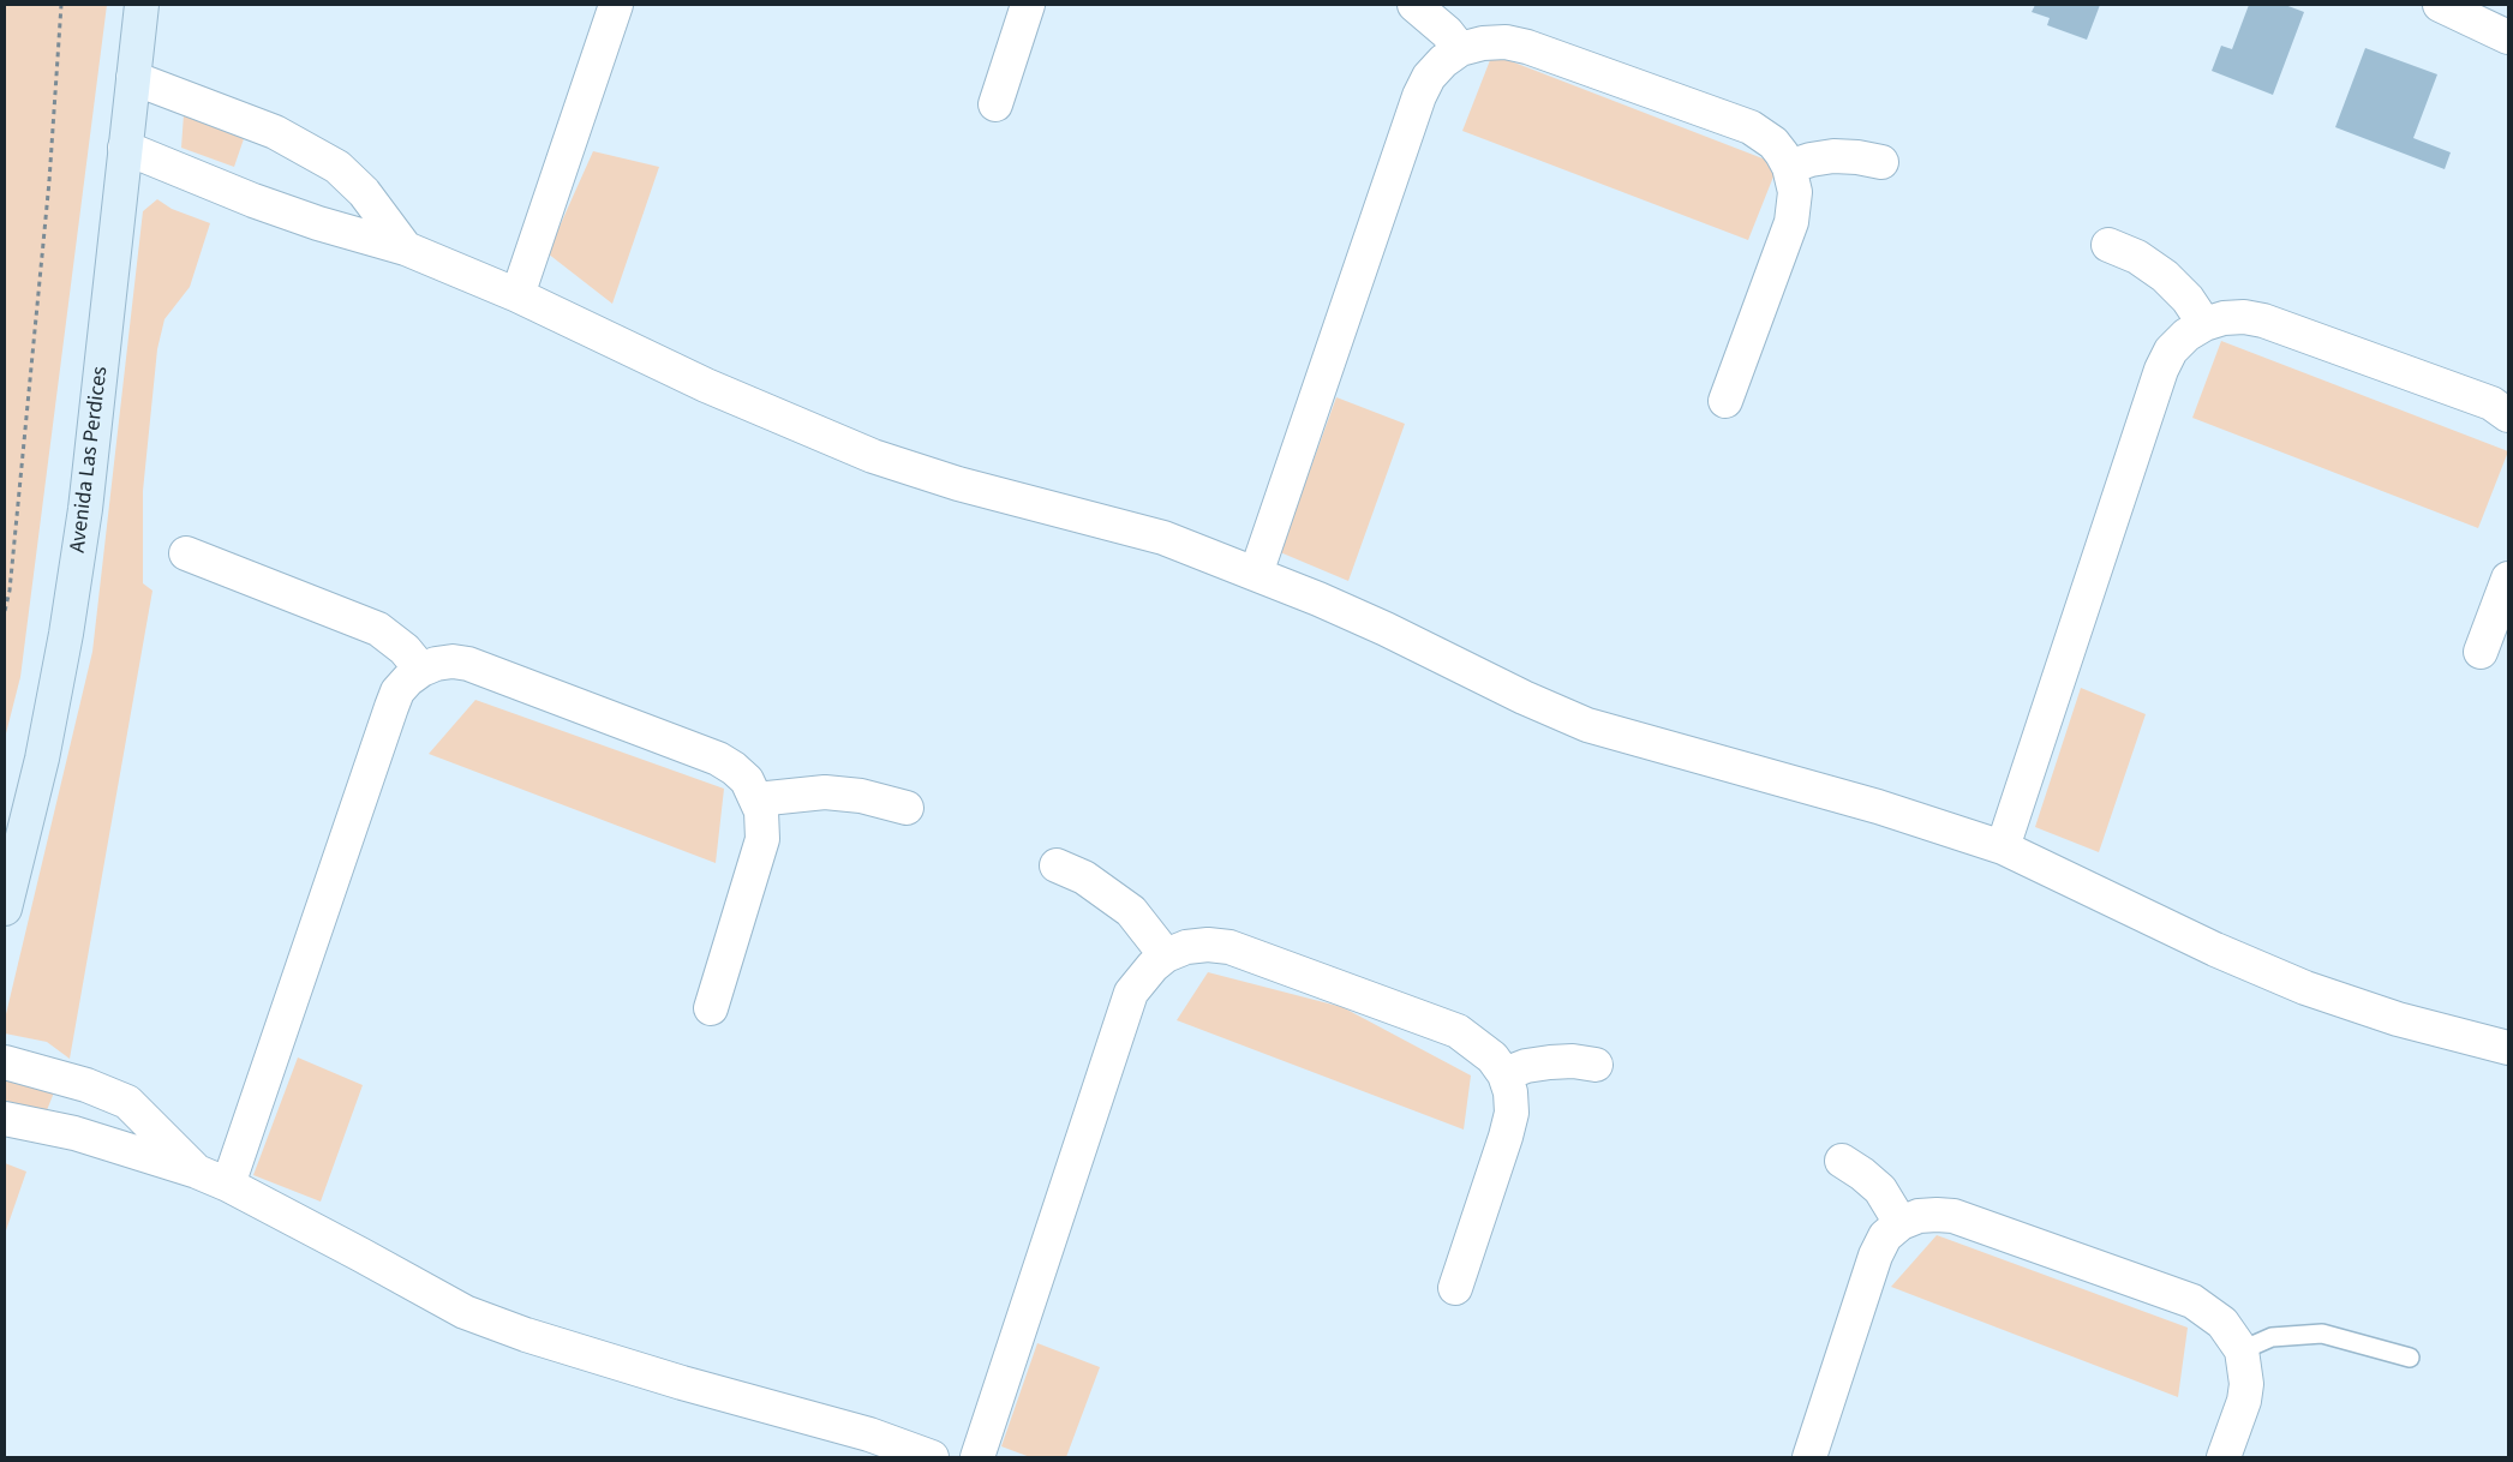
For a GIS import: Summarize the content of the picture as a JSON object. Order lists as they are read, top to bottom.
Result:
{
  "streets": {
    "street": ["Avenida Las Perdices"]
  }
}
